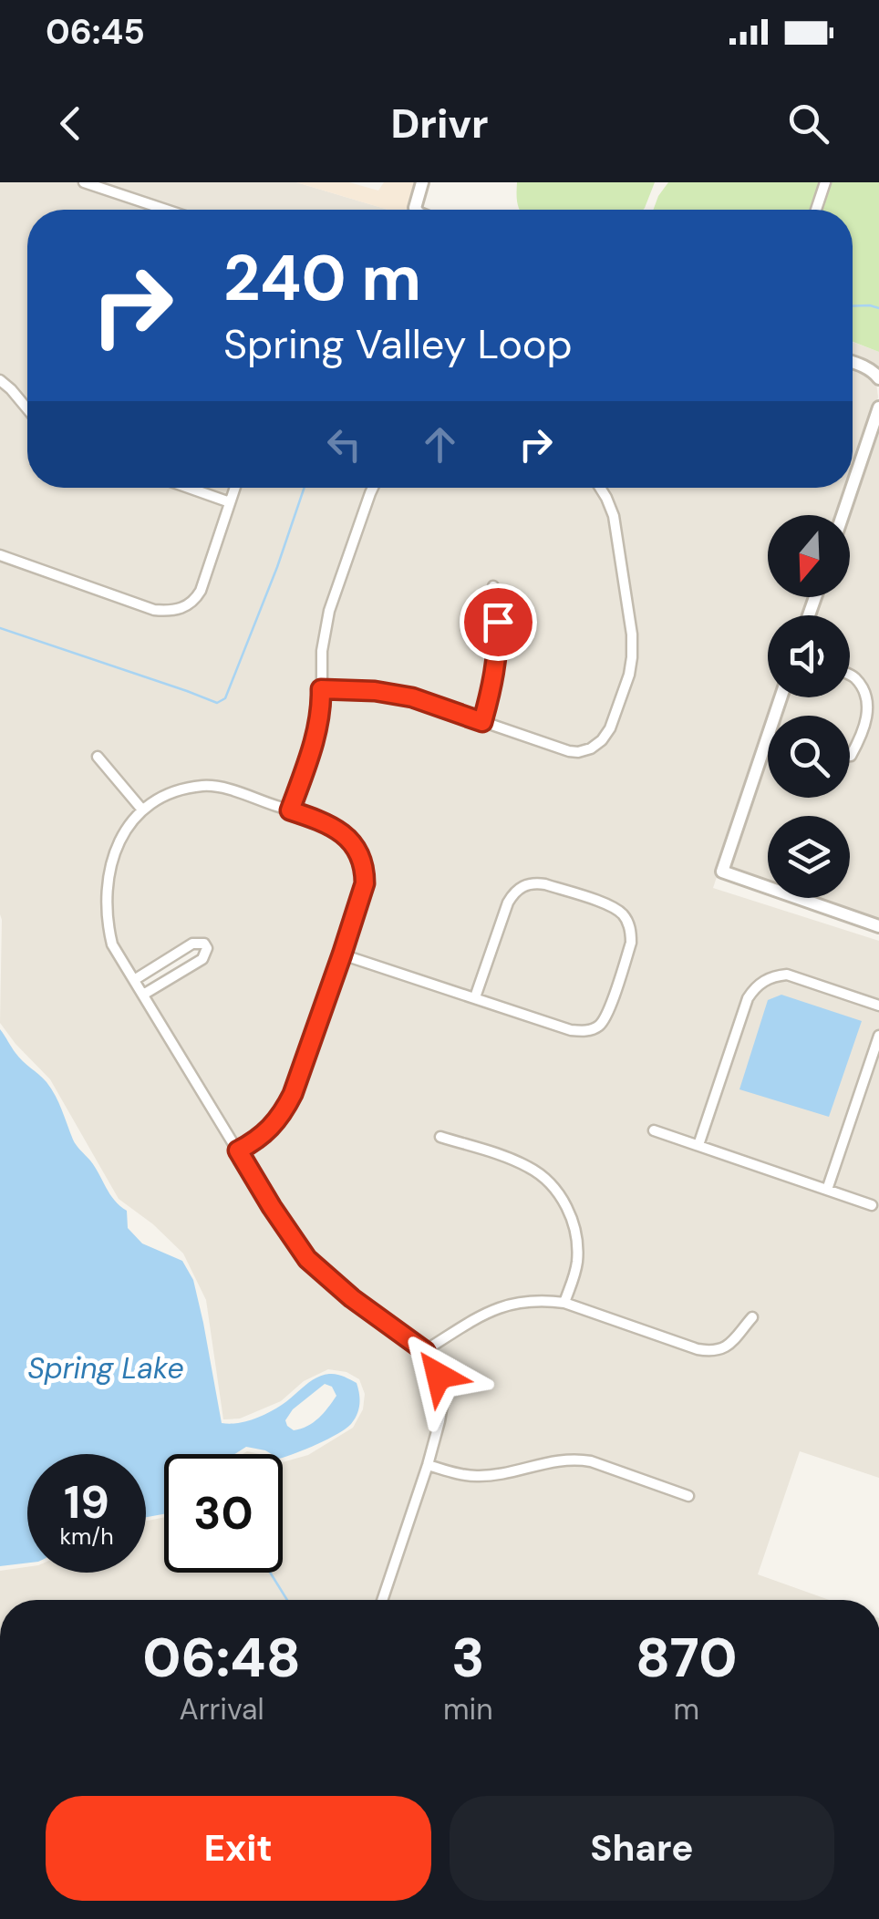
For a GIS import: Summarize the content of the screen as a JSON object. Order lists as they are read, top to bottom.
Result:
{
  "water": ["Spring Lake"],
  "north": "bottom",
  "page": {
    "status": "06:45",
    "header": "Drivr",
    "turn": ["240 m", "Spring Valley Loop"],
    "speed": "19 km/h",
    "limit": "30",
    "eta": [
      "06:48",
      "Arrival",
      "3",
      "min",
      "870",
      "m"
    ],
    "buttons": ["Exit", "Share"]
  }
}
